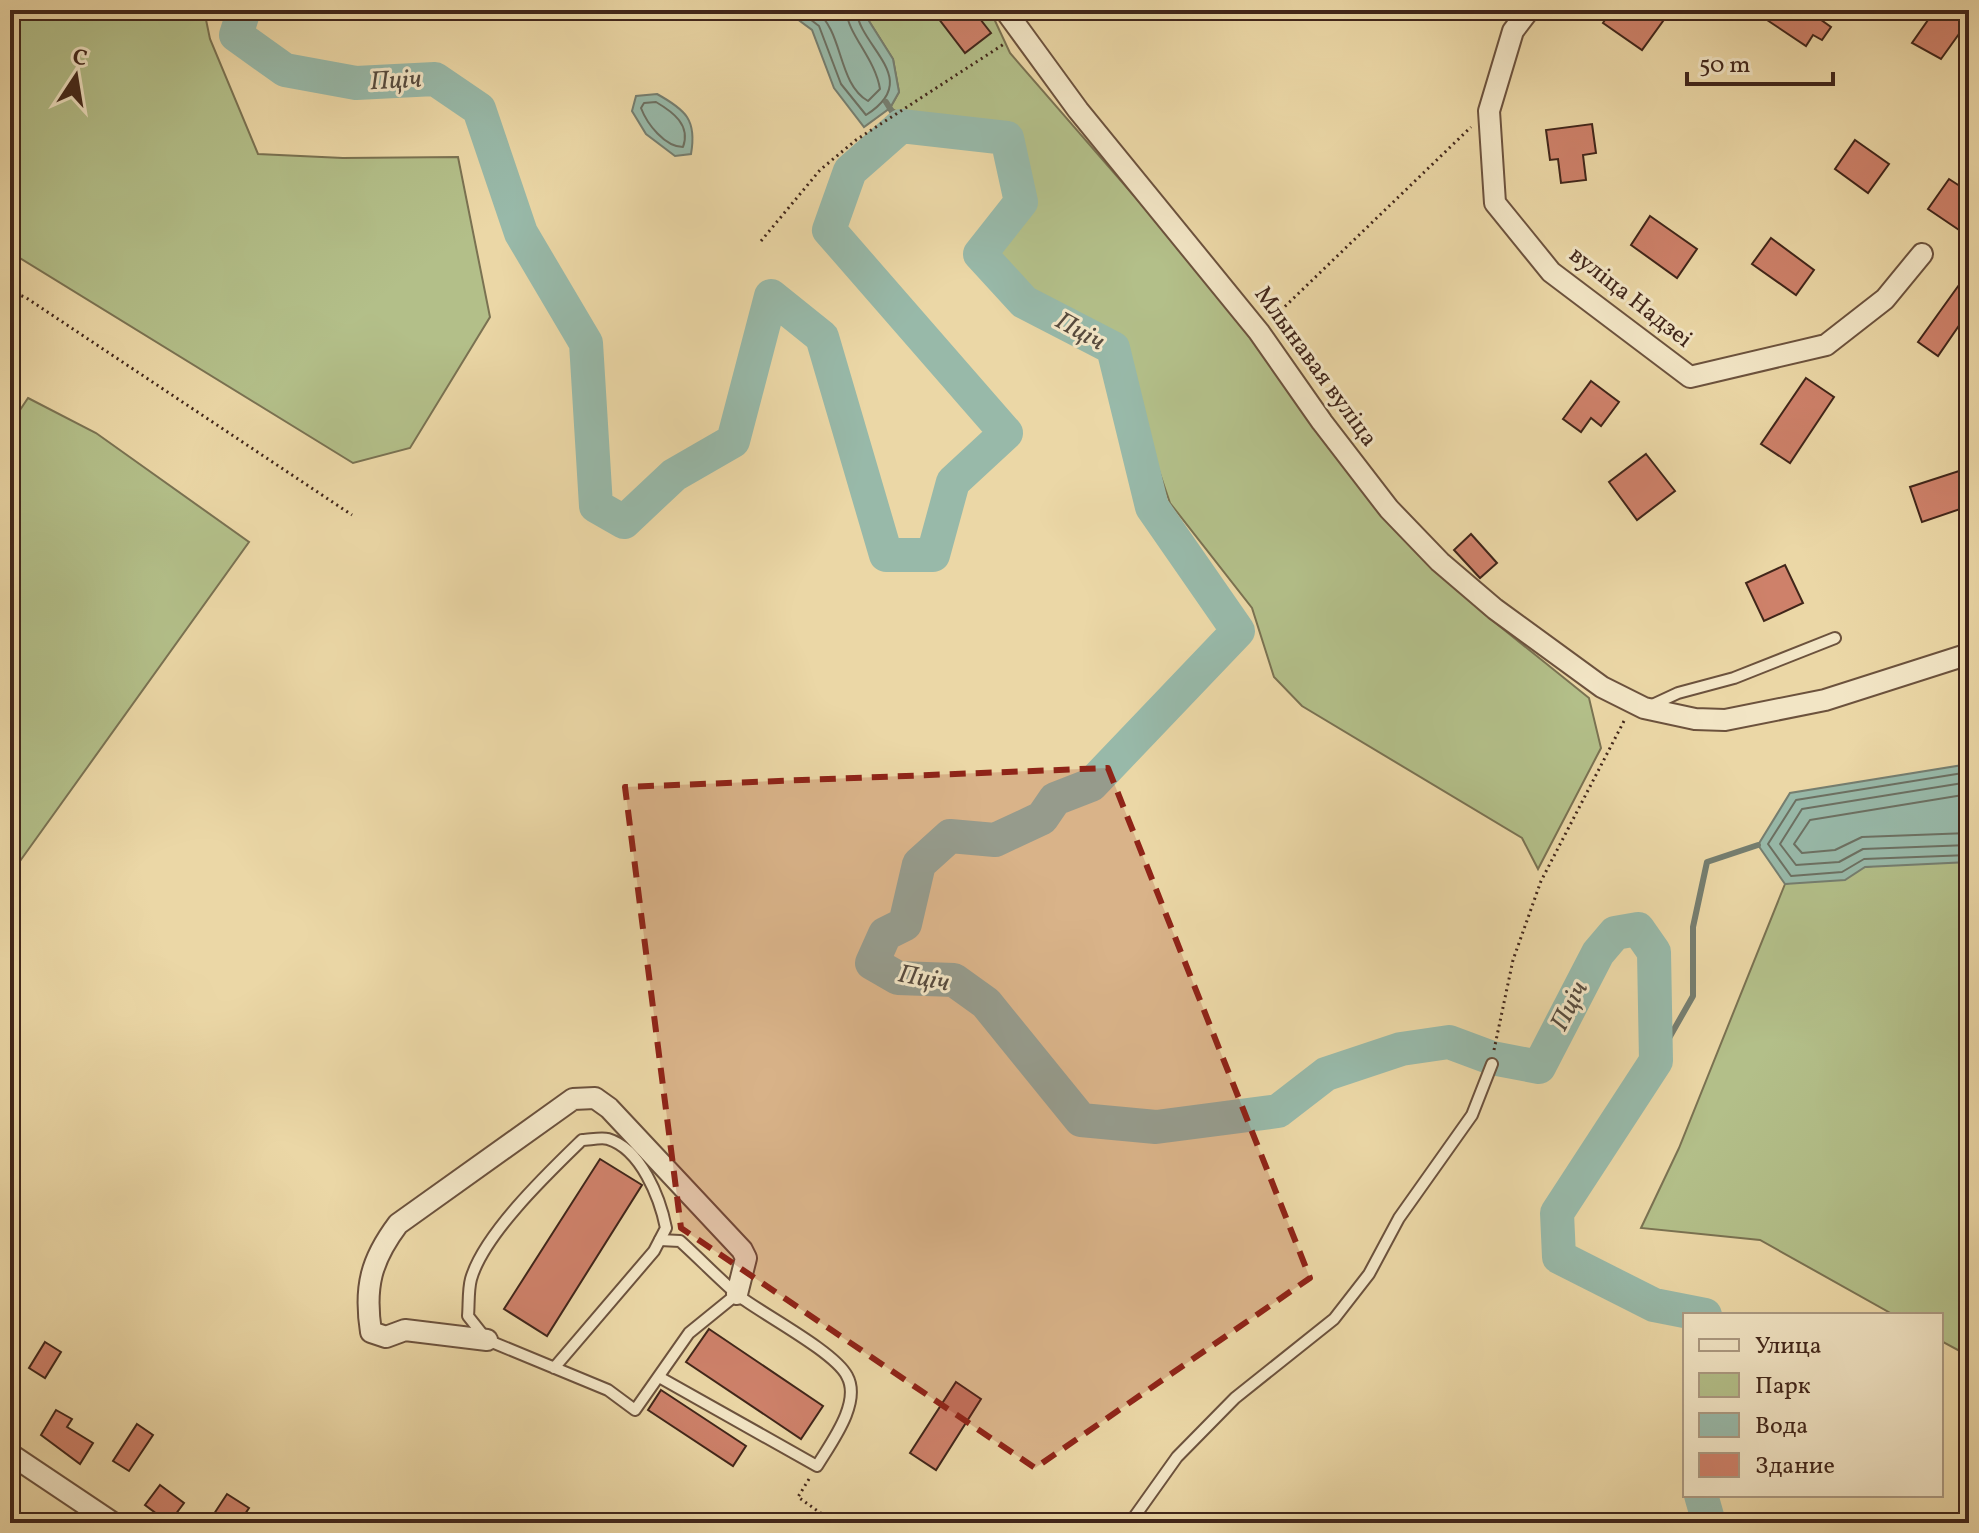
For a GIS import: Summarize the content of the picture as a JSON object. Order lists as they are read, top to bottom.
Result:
{
  "streets": {
    "street": ["вуліца Надзеі", "Млынавая вуліца"]
  },
  "water": ["Пціч"],
  "legend": [
    "Улица",
    "Парк",
    "Вода",
    "Здание"
  ],
  "scale_bar": "50 m",
  "north": "top"
}
